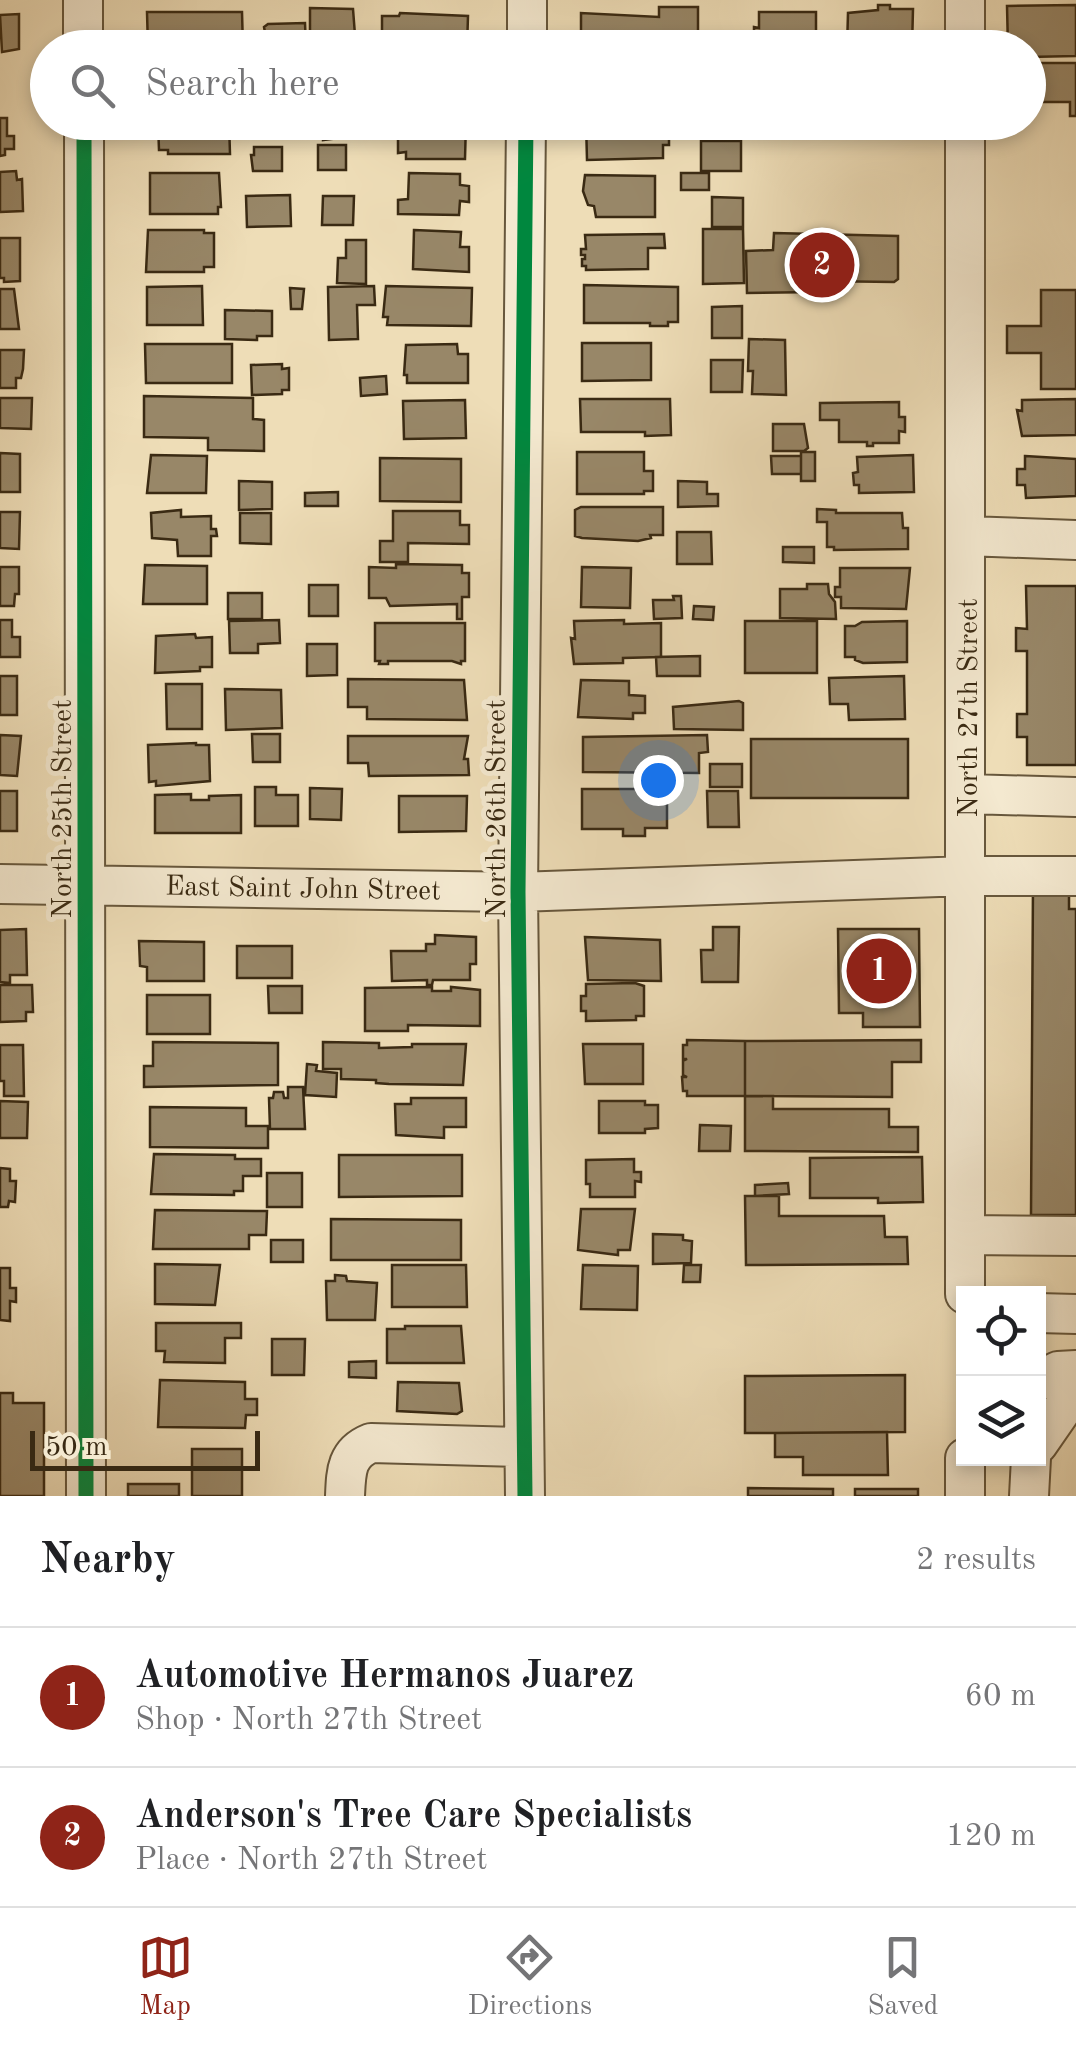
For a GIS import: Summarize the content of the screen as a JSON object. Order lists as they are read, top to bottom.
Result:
{
  "streets": {
    "street": [
      "North 27th Street",
      "North 25th Street",
      "North 26th Street",
      "East Saint John Street"
    ]
  },
  "crossings": [
    ["North 27th Street", "East Saint John Street"],
    ["North 25th Street", "East Saint John Street"],
    ["North 26th Street", "East Saint John Street"]
  ],
  "scale_bar": "50 m",
  "page": {
    "search": "Search here",
    "pins": ["2", "1"],
    "scale": "50 m",
    "heading": ["Nearby", "2 results"],
    "list": [
      {
        "mark": "1",
        "name": "Automotive Hermanos Juarez",
        "note": "Shop · North 27th Street",
        "value": "60 m"
      },
      {
        "mark": "2",
        "name": "Anderson's Tree Care Specialists",
        "note": "Place · North 27th Street",
        "value": "120 m"
      }
    ],
    "nav": ["Map", "Directions", "Saved"]
  }
}
